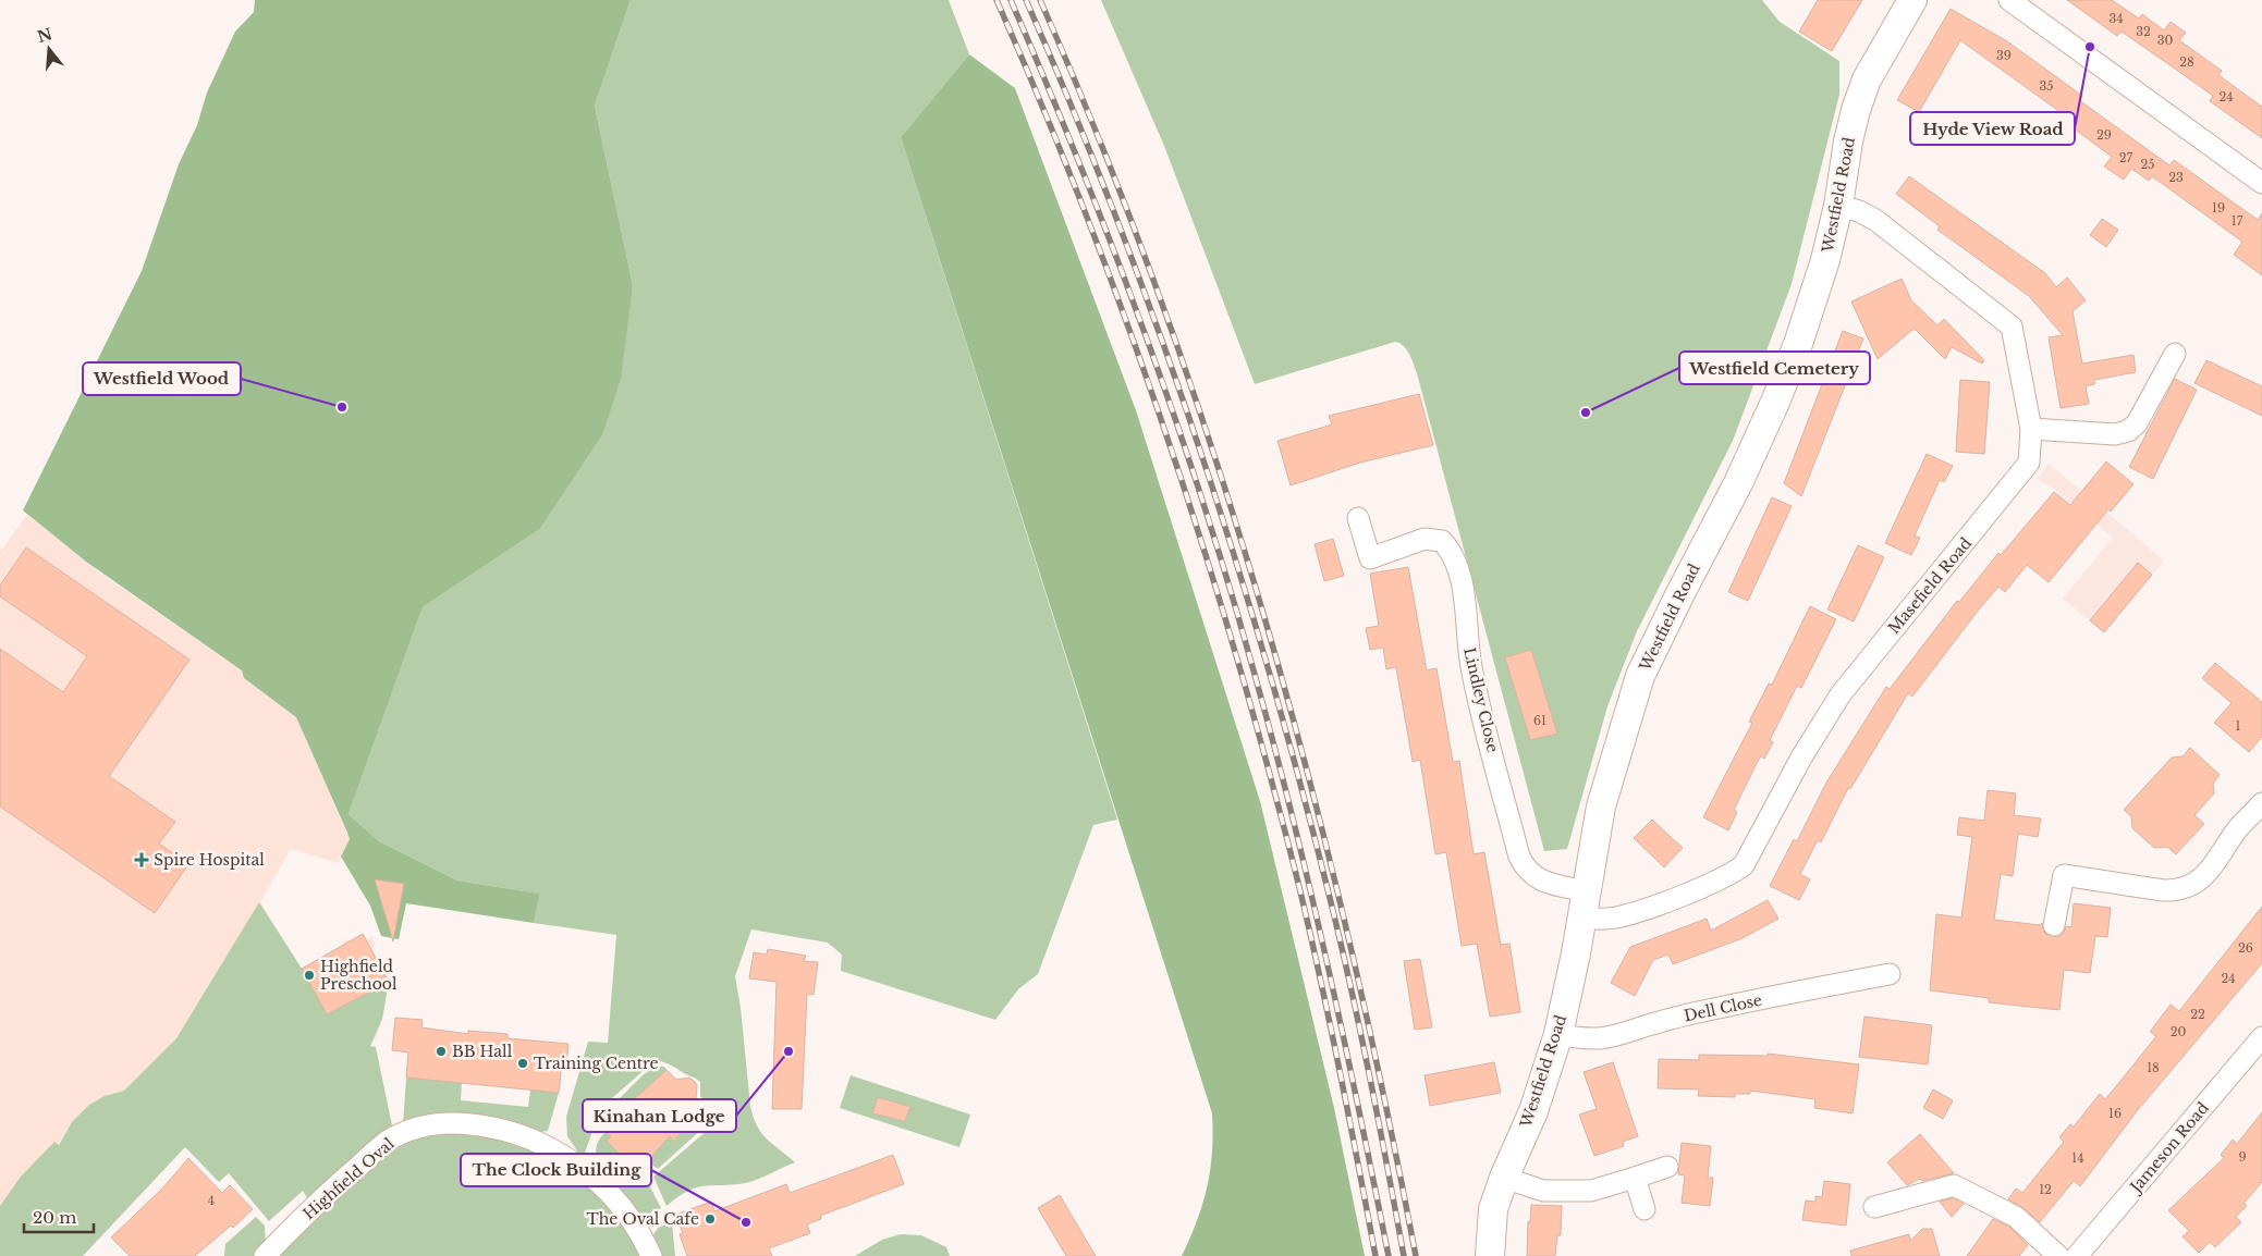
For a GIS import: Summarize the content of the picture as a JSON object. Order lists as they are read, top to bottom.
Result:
{
  "streets": {
    "street": [
      "Westfield Road",
      "Masefield Road",
      "Lindley Close",
      "Dell Close",
      "Jameson Road",
      "Highfield Oval"
    ]
  },
  "crossings": [
    ["Westfield Road", "Masefield Road"],
    ["Westfield Road", "Lindley Close"],
    ["Westfield Road", "Dell Close"],
    ["Masefield Road", "Lindley Close"]
  ],
  "places": {
    "other": [
      "Hyde View Road",
      "Westfield Wood",
      "Westfield Cemetery",
      "Highfield Preschool",
      "BB Hall",
      "Kinahan Lodge",
      "Training Centre",
      "The Oval Cafe",
      "The Clock Building"
    ],
    "health": ["Spire Hospital"]
  },
  "house_numbers": [
    "34",
    "32",
    "30",
    "39",
    "28",
    "35",
    "24",
    "29",
    "27",
    "25",
    "23",
    "19",
    "17",
    "61",
    "1",
    "26",
    "24",
    "22",
    "20",
    "18",
    "16",
    "9",
    "14",
    "12",
    "4"
  ],
  "scale_bar": "20 m",
  "north": "top"
}
